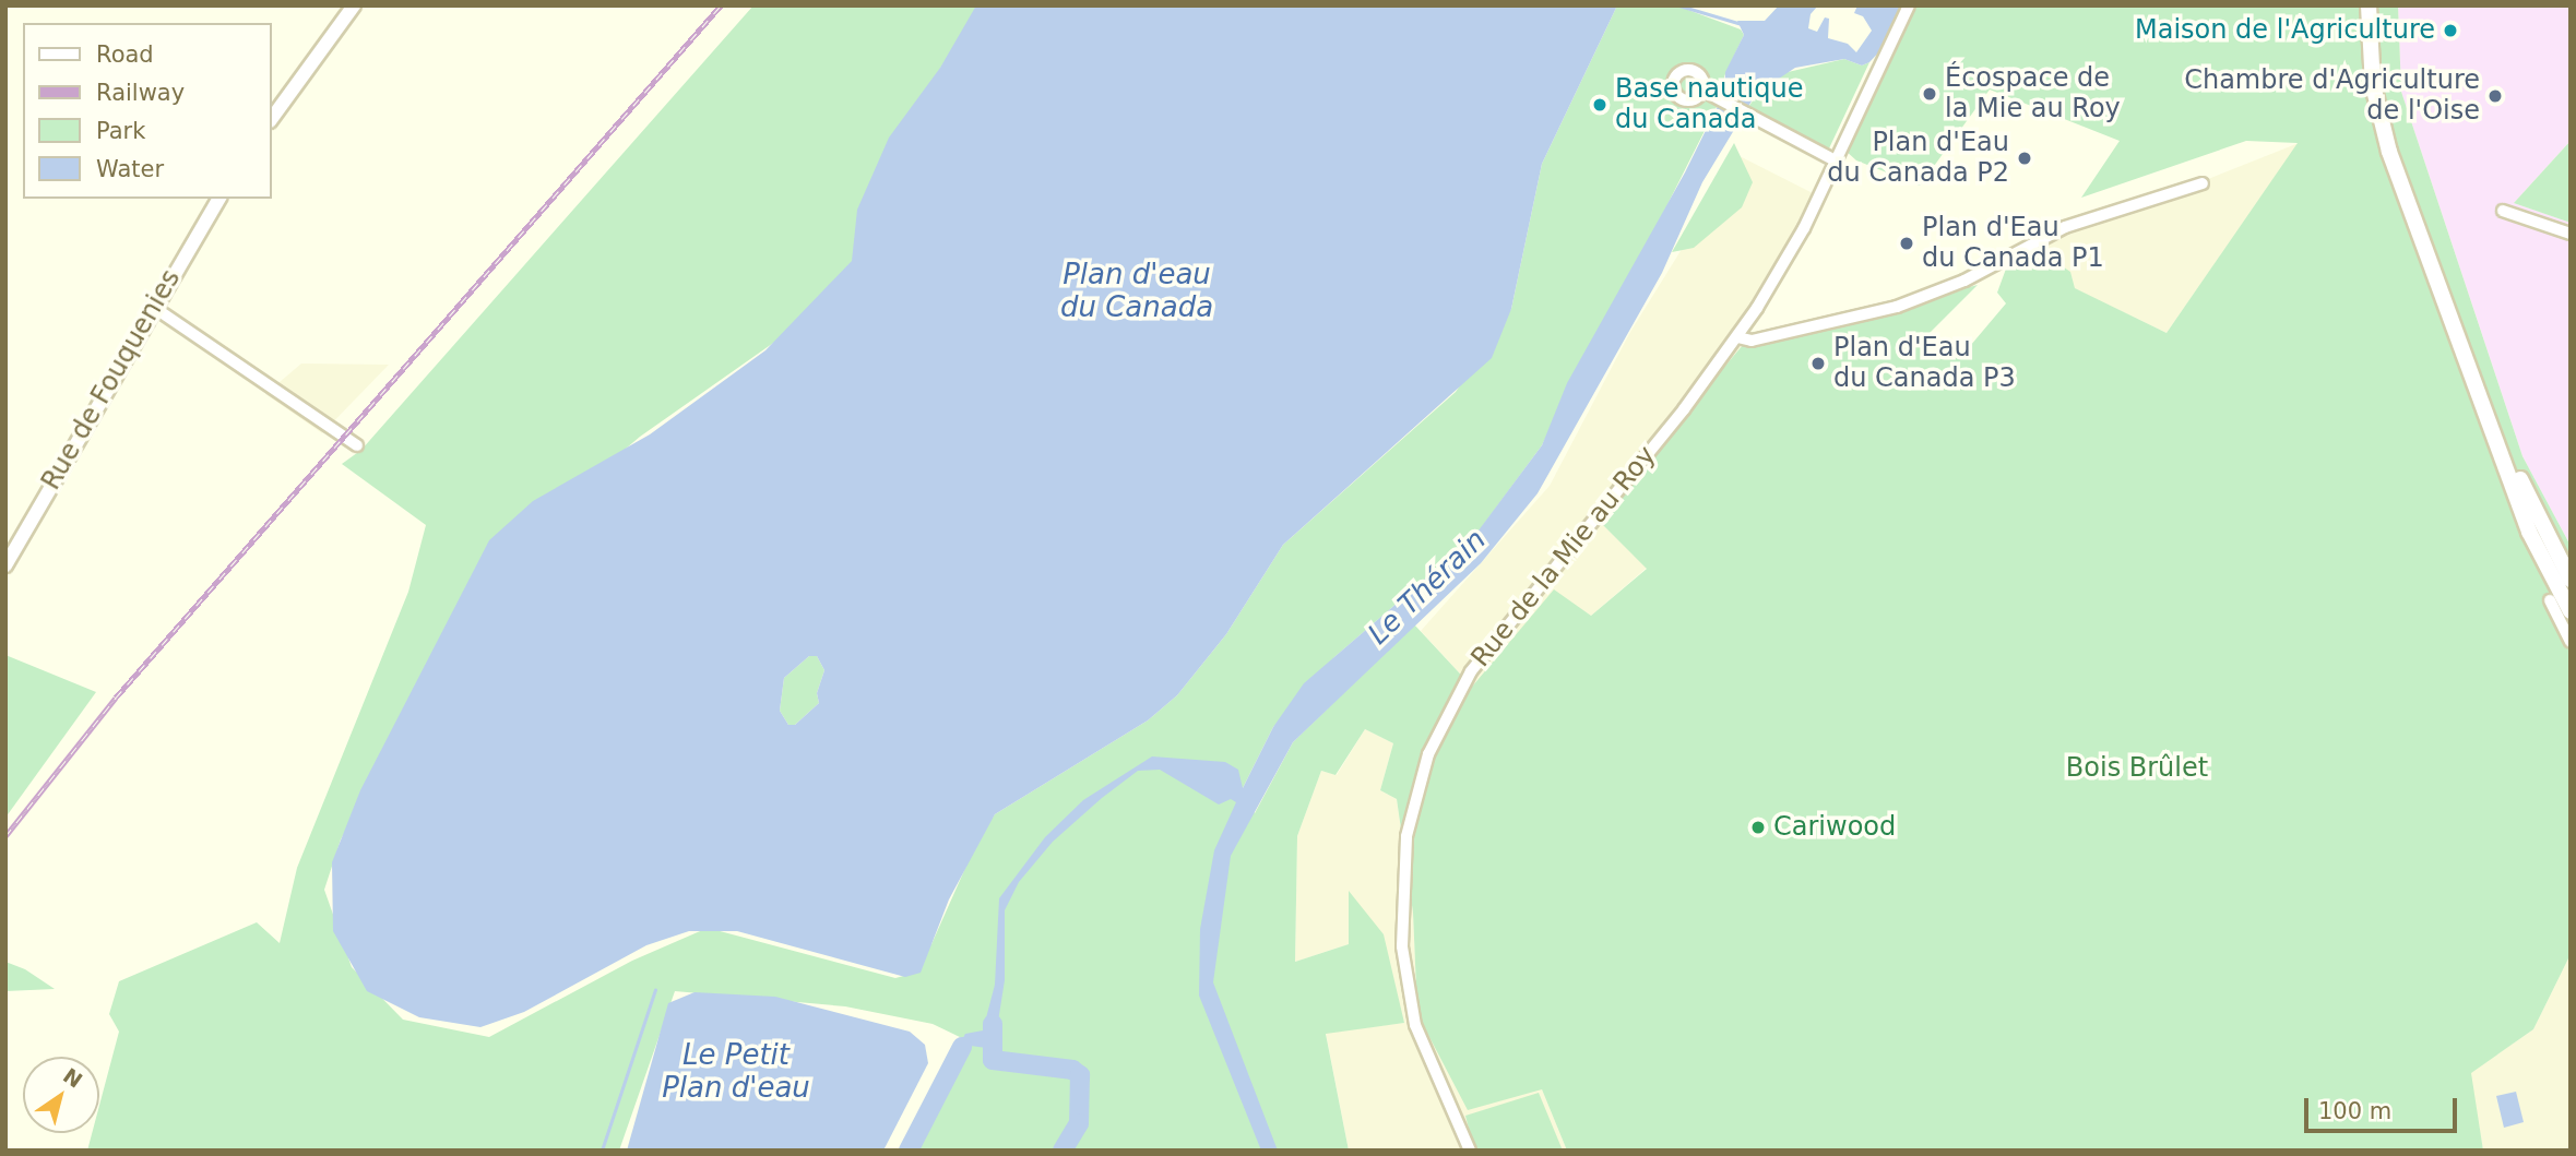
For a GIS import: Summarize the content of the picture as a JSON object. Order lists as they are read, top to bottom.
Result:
{
  "streets": {
    "street": ["Rue de Fouquenies", "Rue de la Mie au Roy"]
  },
  "water": ["Plan d'eau du Canada", "Le Thérain", "Le Petit Plan d'eau"],
  "parks": ["Bois Brûlet"],
  "places": [
    "Maison de l'Agriculture",
    "Écospace de la Mie au Roy",
    "Chambre d'Agriculture de l'Oise",
    "Base nautique du Canada",
    "Plan d'Eau du Canada P2",
    "Plan d'Eau du Canada P1",
    "Plan d'Eau du Canada P3",
    "Cariwood"
  ],
  "legend": [
    "Road",
    "Railway",
    "Park",
    "Water"
  ],
  "scale_bar": "100 m",
  "north": "top right"
}
